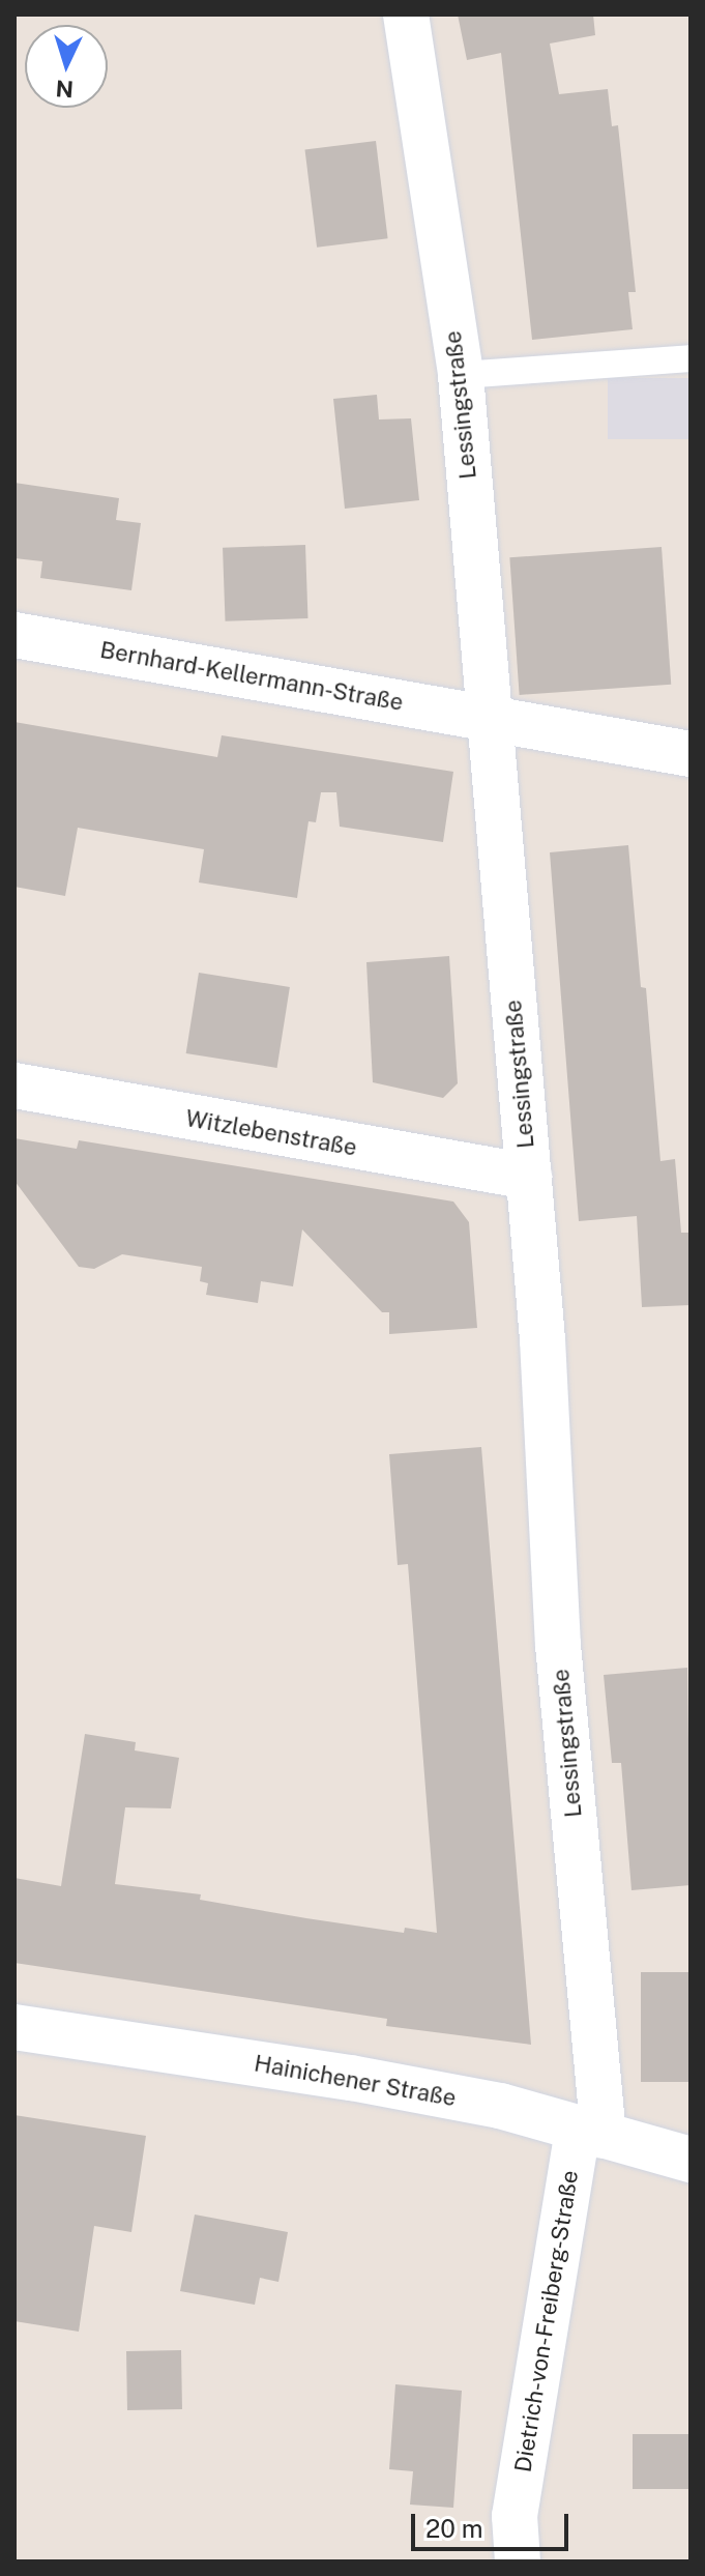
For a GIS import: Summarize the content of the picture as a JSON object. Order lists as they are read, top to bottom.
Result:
{
  "streets": {
    "street": [
      "Lessingstraße",
      "Bernhard-Kellermann-Straße",
      "Witzlebenstraße",
      "Hainichener Straße",
      "Dietrich-von-Freiberg-Straße"
    ]
  },
  "crossings": [
    ["Lessingstraße", "Bernhard-Kellermann-Straße"],
    ["Lessingstraße", "Witzlebenstraße"],
    ["Lessingstraße", "Hainichener Straße"],
    ["Lessingstraße", "Dietrich-von-Freiberg-Straße"],
    ["Hainichener Straße", "Dietrich-von-Freiberg-Straße"]
  ],
  "scale_bar": "20 m",
  "north": "bottom"
}
